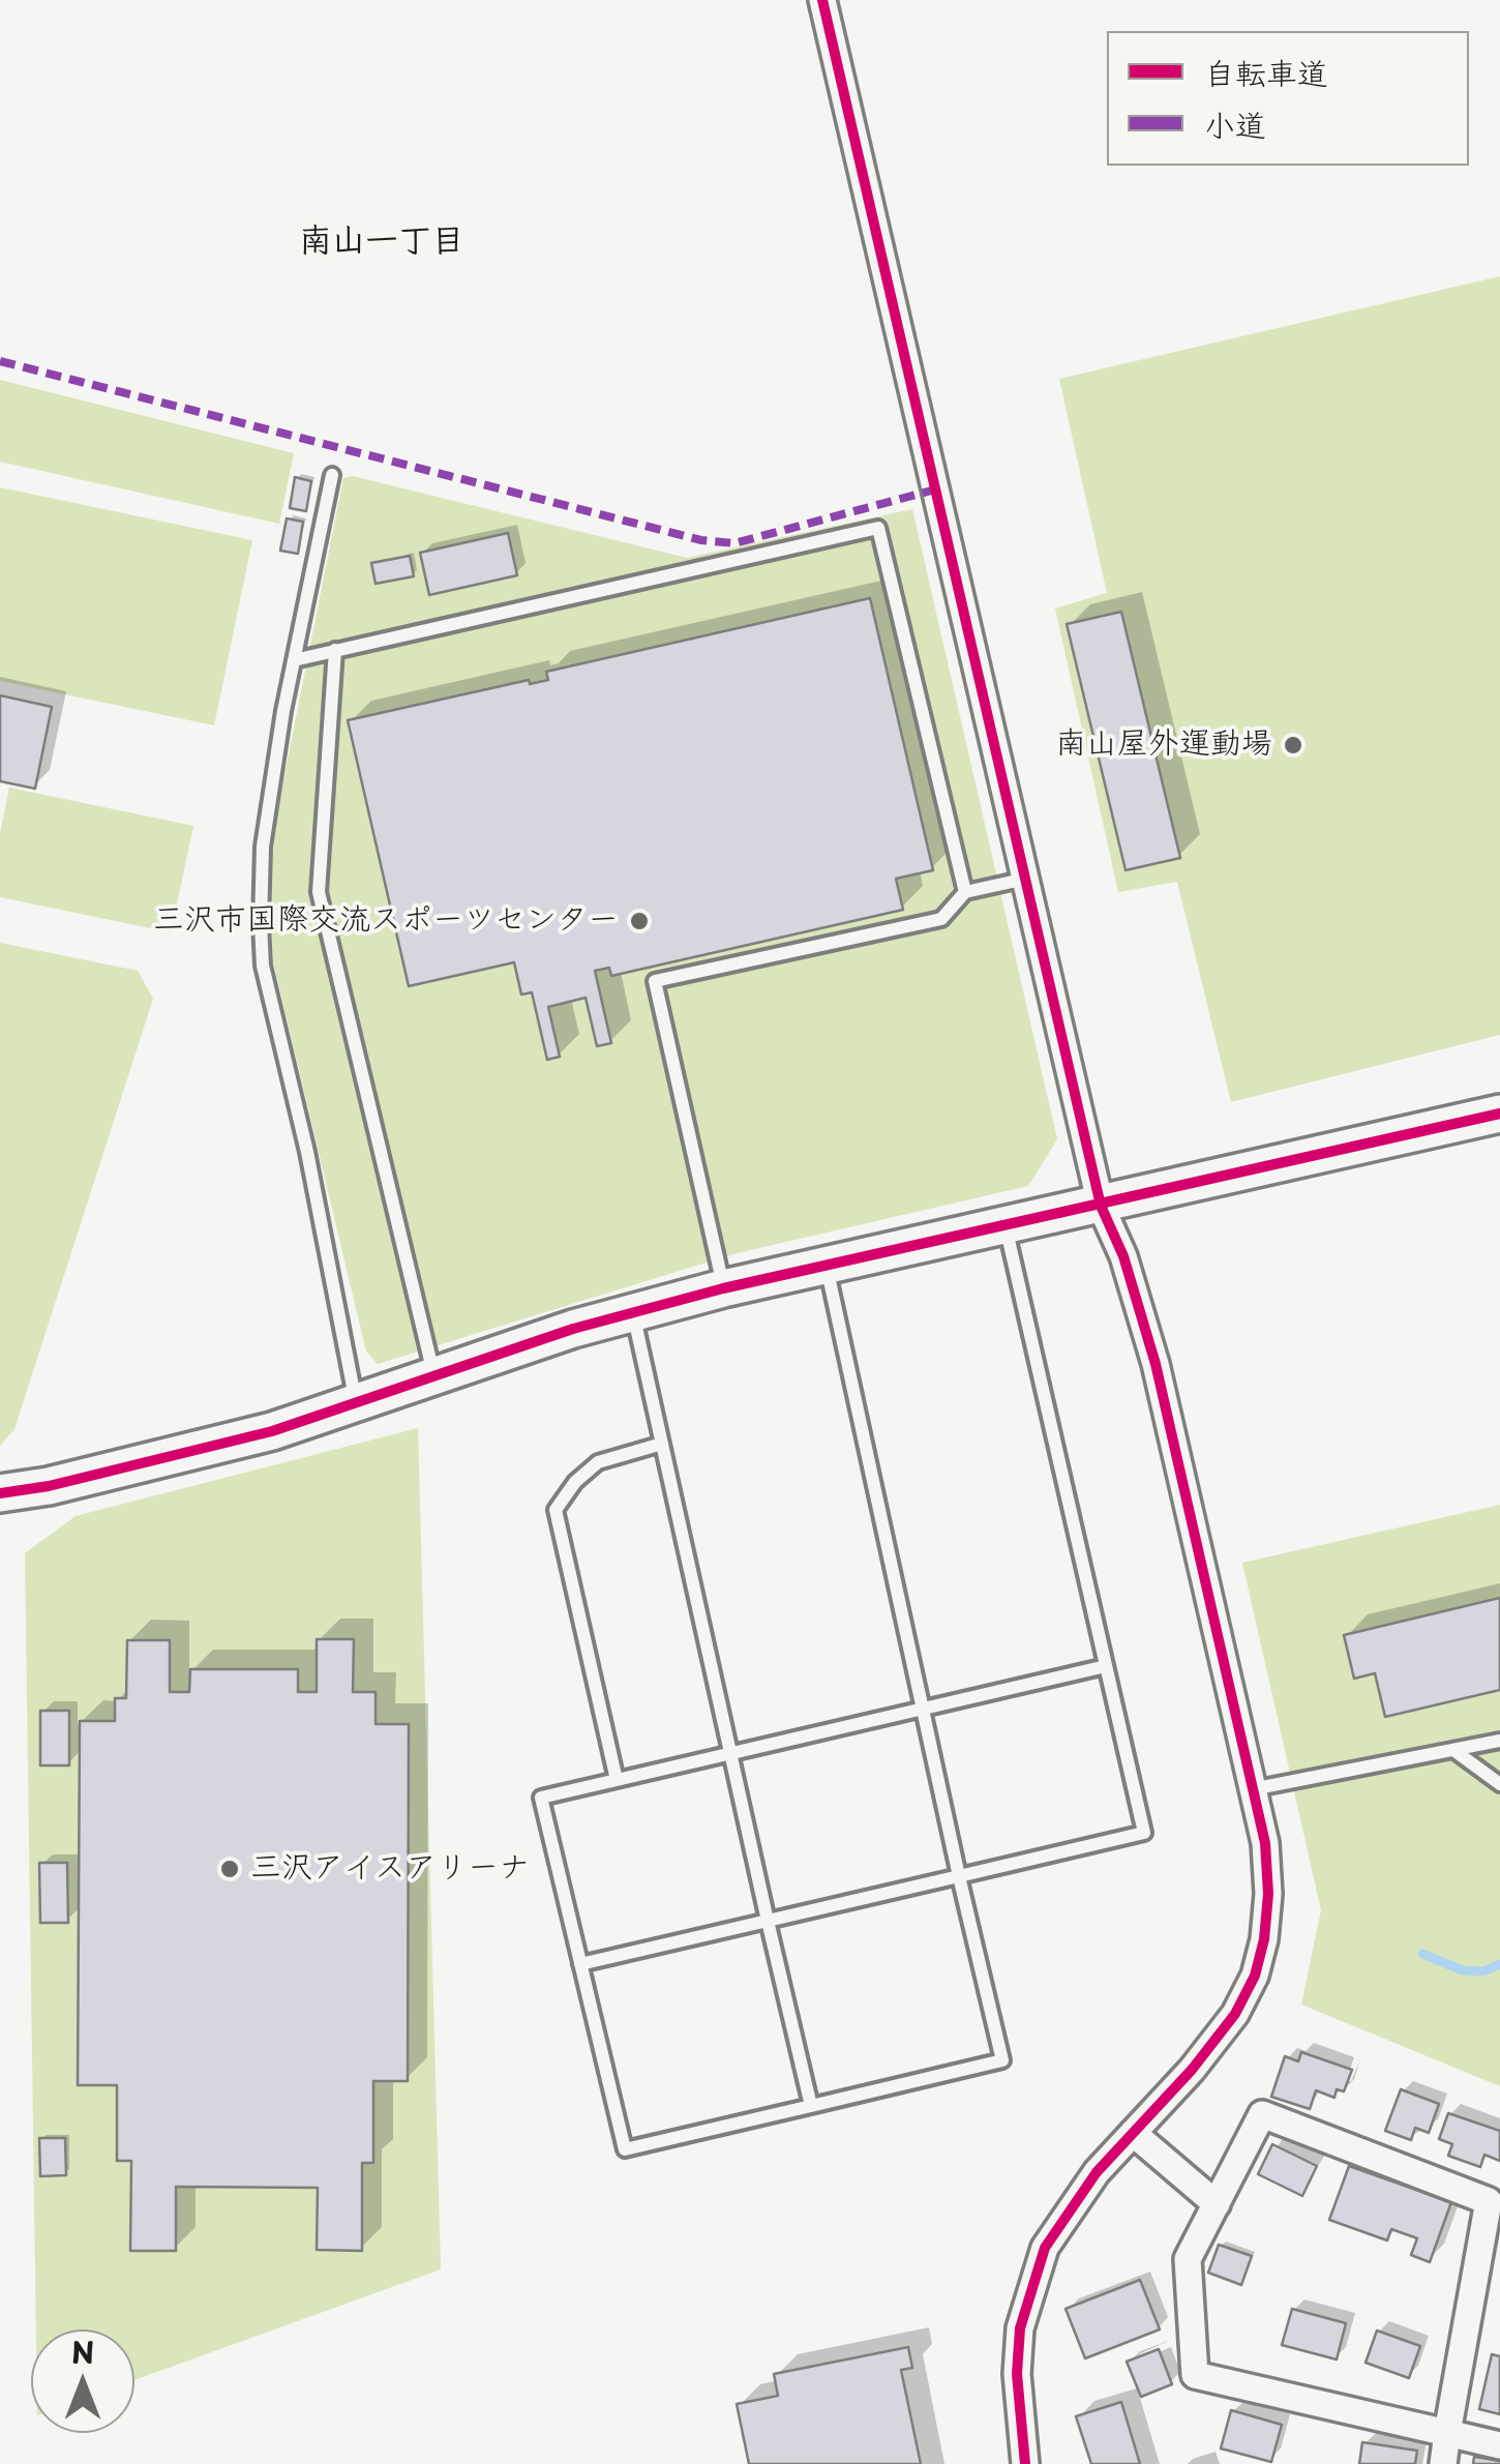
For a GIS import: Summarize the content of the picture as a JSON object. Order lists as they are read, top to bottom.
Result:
{
  "districts": ["南山一丁目"],
  "places": ["南山屋外運動場", "三沢市国際交流スポーツセンター", "三沢アイスアリーナ"],
  "legend": ["自転車道", "小道"],
  "north": "top"
}
